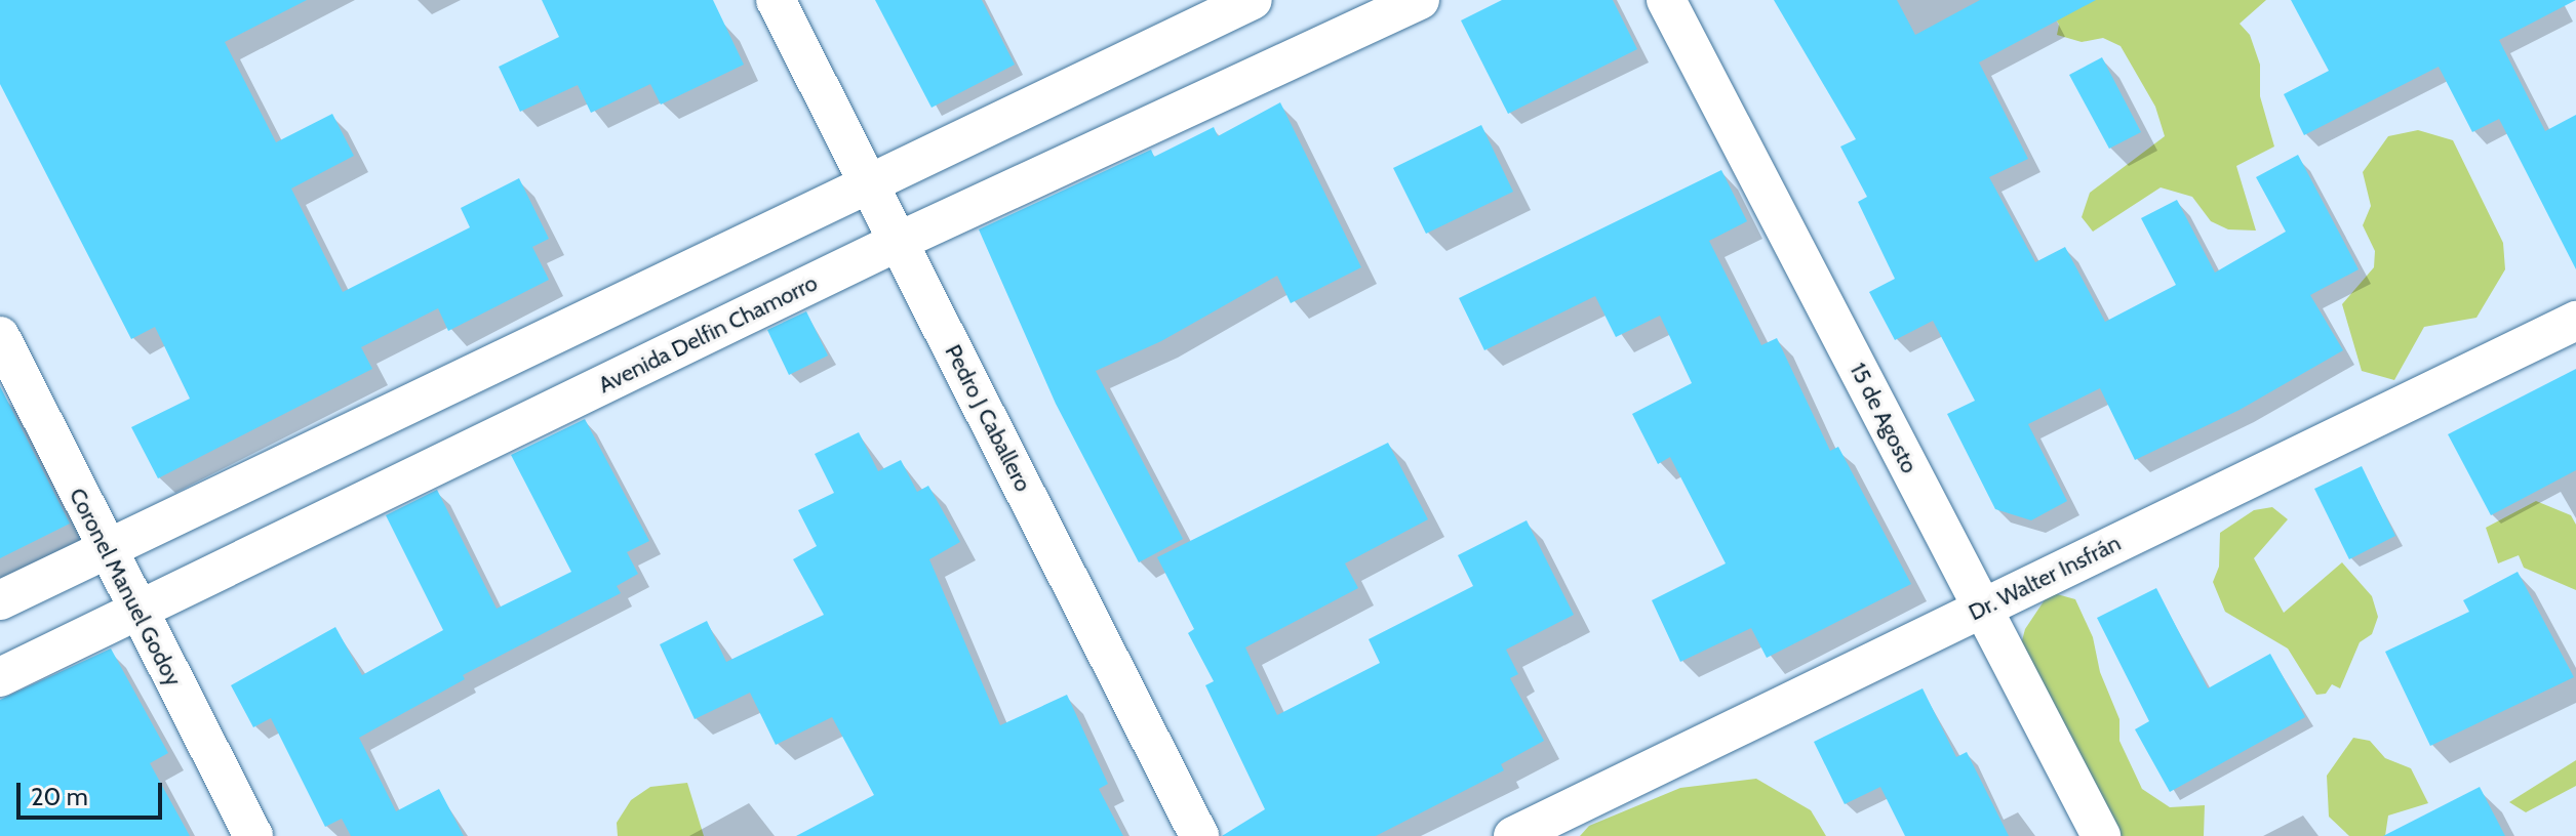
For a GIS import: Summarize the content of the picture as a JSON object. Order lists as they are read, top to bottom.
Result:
{
  "streets": {
    "street": [
      "Avenida Delfin Chamorro",
      "Pedro J Caballero",
      "15 de Agosto",
      "Dr. Walter Insfrán",
      "Coronel Manuel Godoy"
    ]
  },
  "crossings": [
    ["Avenida Delfin Chamorro", "Pedro J Caballero"],
    ["Avenida Delfin Chamorro", "Coronel Manuel Godoy"],
    ["15 de Agosto", "Dr. Walter Insfrán"]
  ],
  "scale_bar": "20 m"
}
